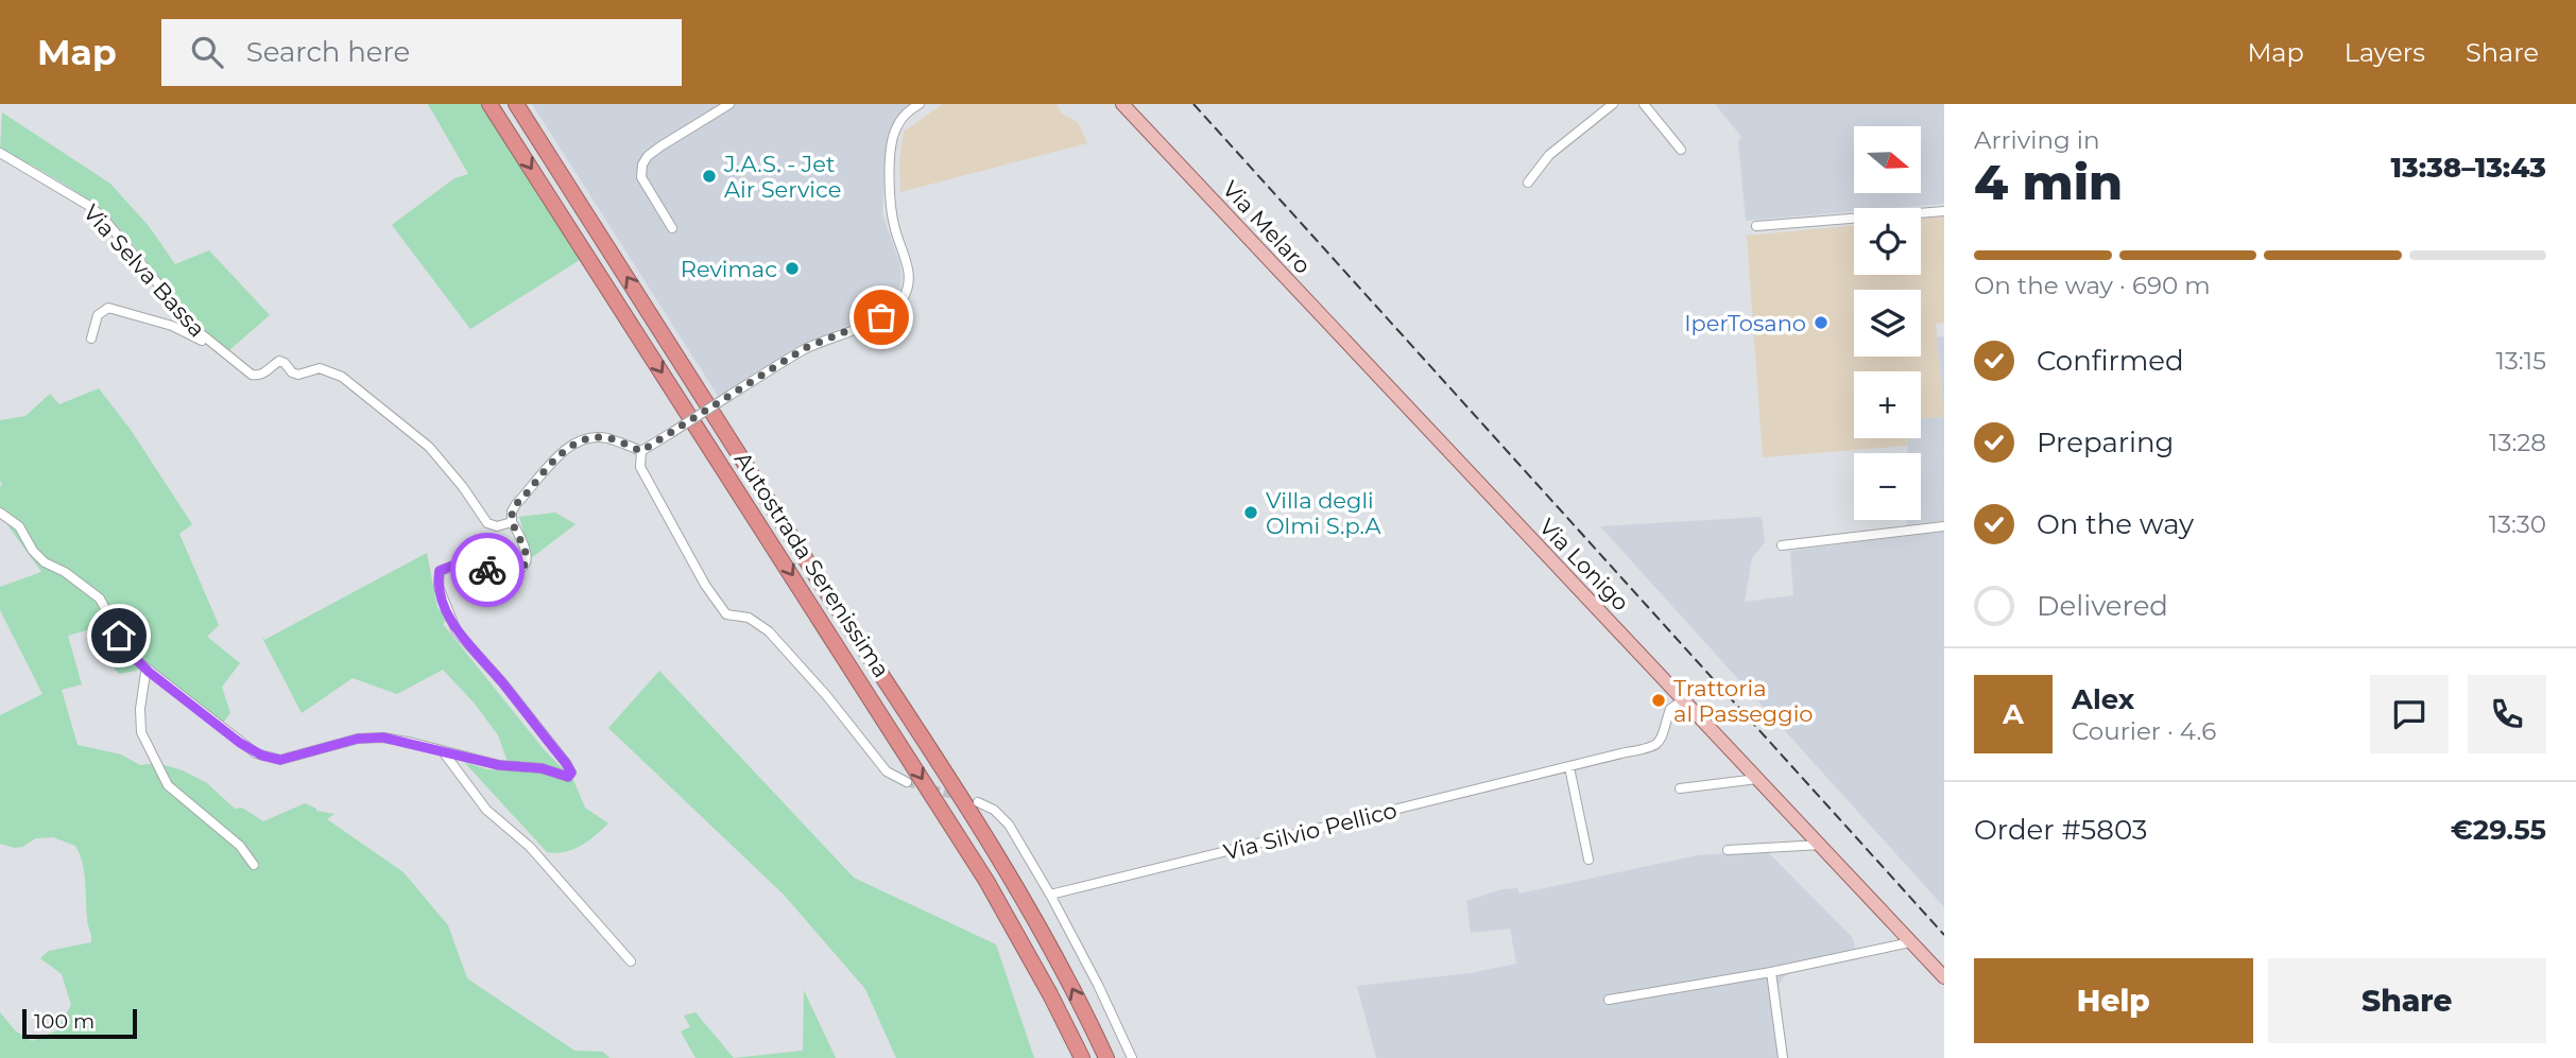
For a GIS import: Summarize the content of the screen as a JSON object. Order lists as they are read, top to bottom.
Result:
{
  "streets": {
    "highway": ["Autostrada Serenissima"],
    "main road": ["Via Melaro", "Via Lonigo"],
    "street": ["Via Selva Bassa", "Via Silvio Pellico"]
  },
  "crossings": [
    ["Via Melaro", "Via Lonigo"],
    ["Via Lonigo", "Via Silvio Pellico"]
  ],
  "places": [
    "J.A.S. - Jet Air Service",
    "Revimac",
    "IperTosano",
    "Villa degli Olmi S.p.A",
    "Trattoria al Passeggio"
  ],
  "scale_bar": "100 m",
  "north": "right",
  "page": {
    "header": "Map",
    "search": "Search here",
    "nav": ["Map", "Layers", "Share"],
    "heading": ["4 min", "Arriving in", "13:38–13:43"],
    "panel": [
      "Alex",
      "Courier · 4.6",
      "Order #5803",
      "€29.55"
    ],
    "map_buttons": ["+", "−"],
    "bar": "On the way · 690 m",
    "list": [
      ["Confirmed", "13:15"],
      ["Preparing", "13:28"],
      ["On the way", "13:30"],
      "Delivered"
    ],
    "round": "A",
    "buttons": ["Help", "Share"],
    "scale": "100 m"
  }
}
